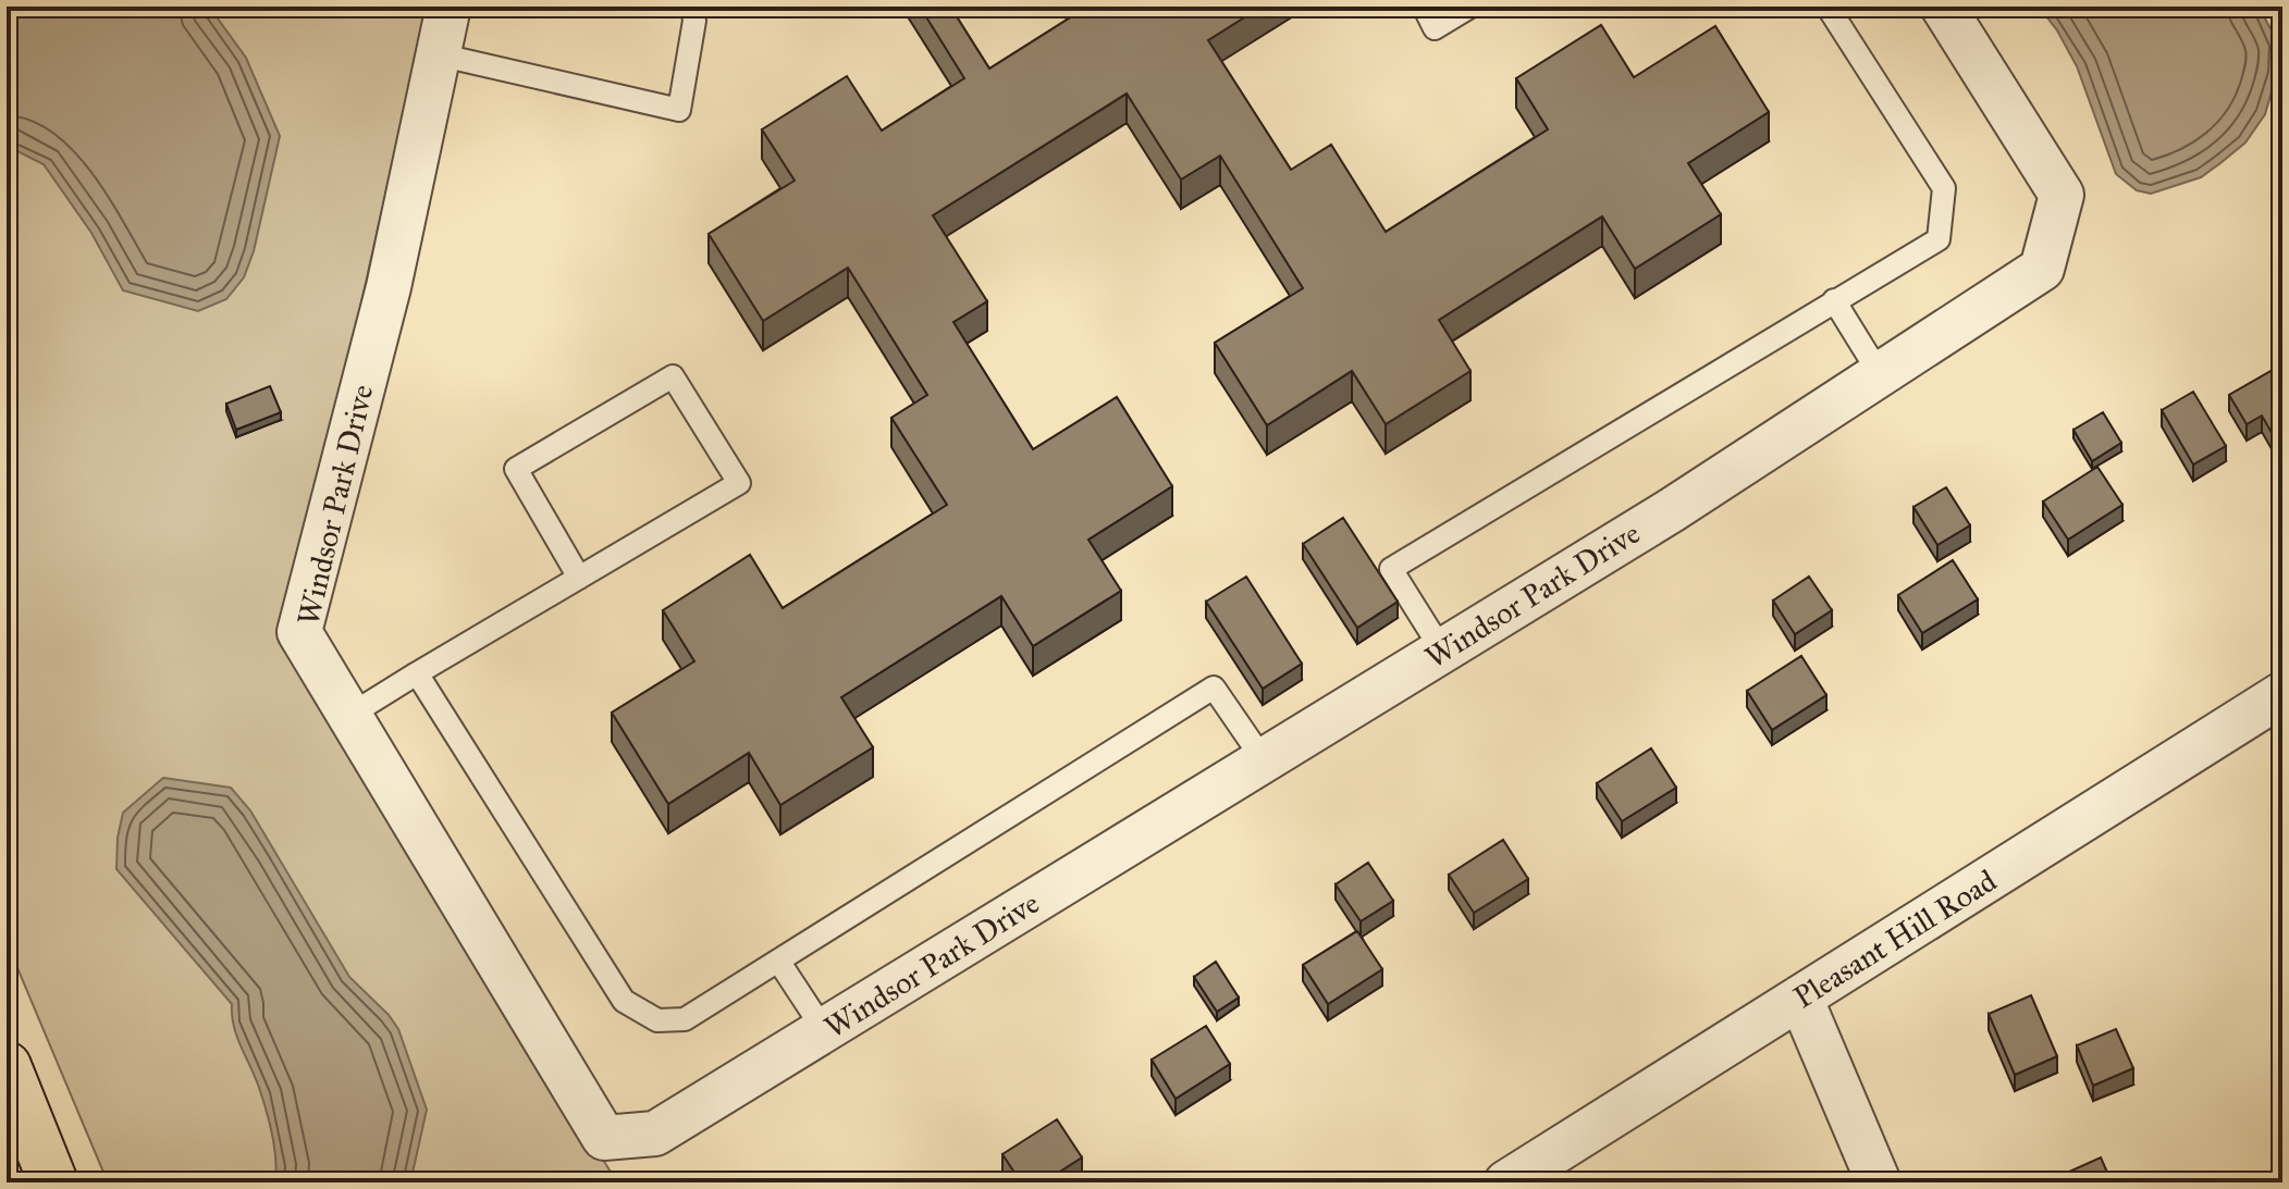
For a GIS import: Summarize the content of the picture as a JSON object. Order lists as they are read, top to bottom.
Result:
{
  "streets": {
    "street": ["Windsor Park Drive", "Pleasant Hill Road"]
  }
}
